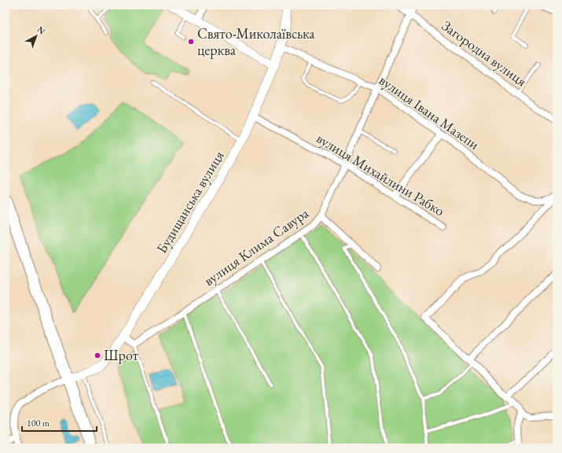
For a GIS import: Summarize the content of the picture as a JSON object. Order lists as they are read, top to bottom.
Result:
{
  "streets": {
    "street": [
      "Загородна вулиця",
      "вулиця Івана Мазепи",
      "вулиця Михайлини Рабко",
      "Будищанська вулиця",
      "вулиця Клима Савура"
    ]
  },
  "crossings": [
    ["Загородна вулиця", "вулиця Клима Савура"],
    ["вулиця Івана Мазепи", "Будищанська вулиця"],
    ["вулиця Івана Мазепи", "вулиця Клима Савура"],
    ["вулиця Михайлини Рабко", "Будищанська вулиця"],
    ["вулиця Михайлини Рабко", "вулиця Клима Савура"]
  ],
  "places": ["Свято-Миколаївська церква", "Шрот"],
  "scale_bar": "100 m",
  "north": "top right"
}
